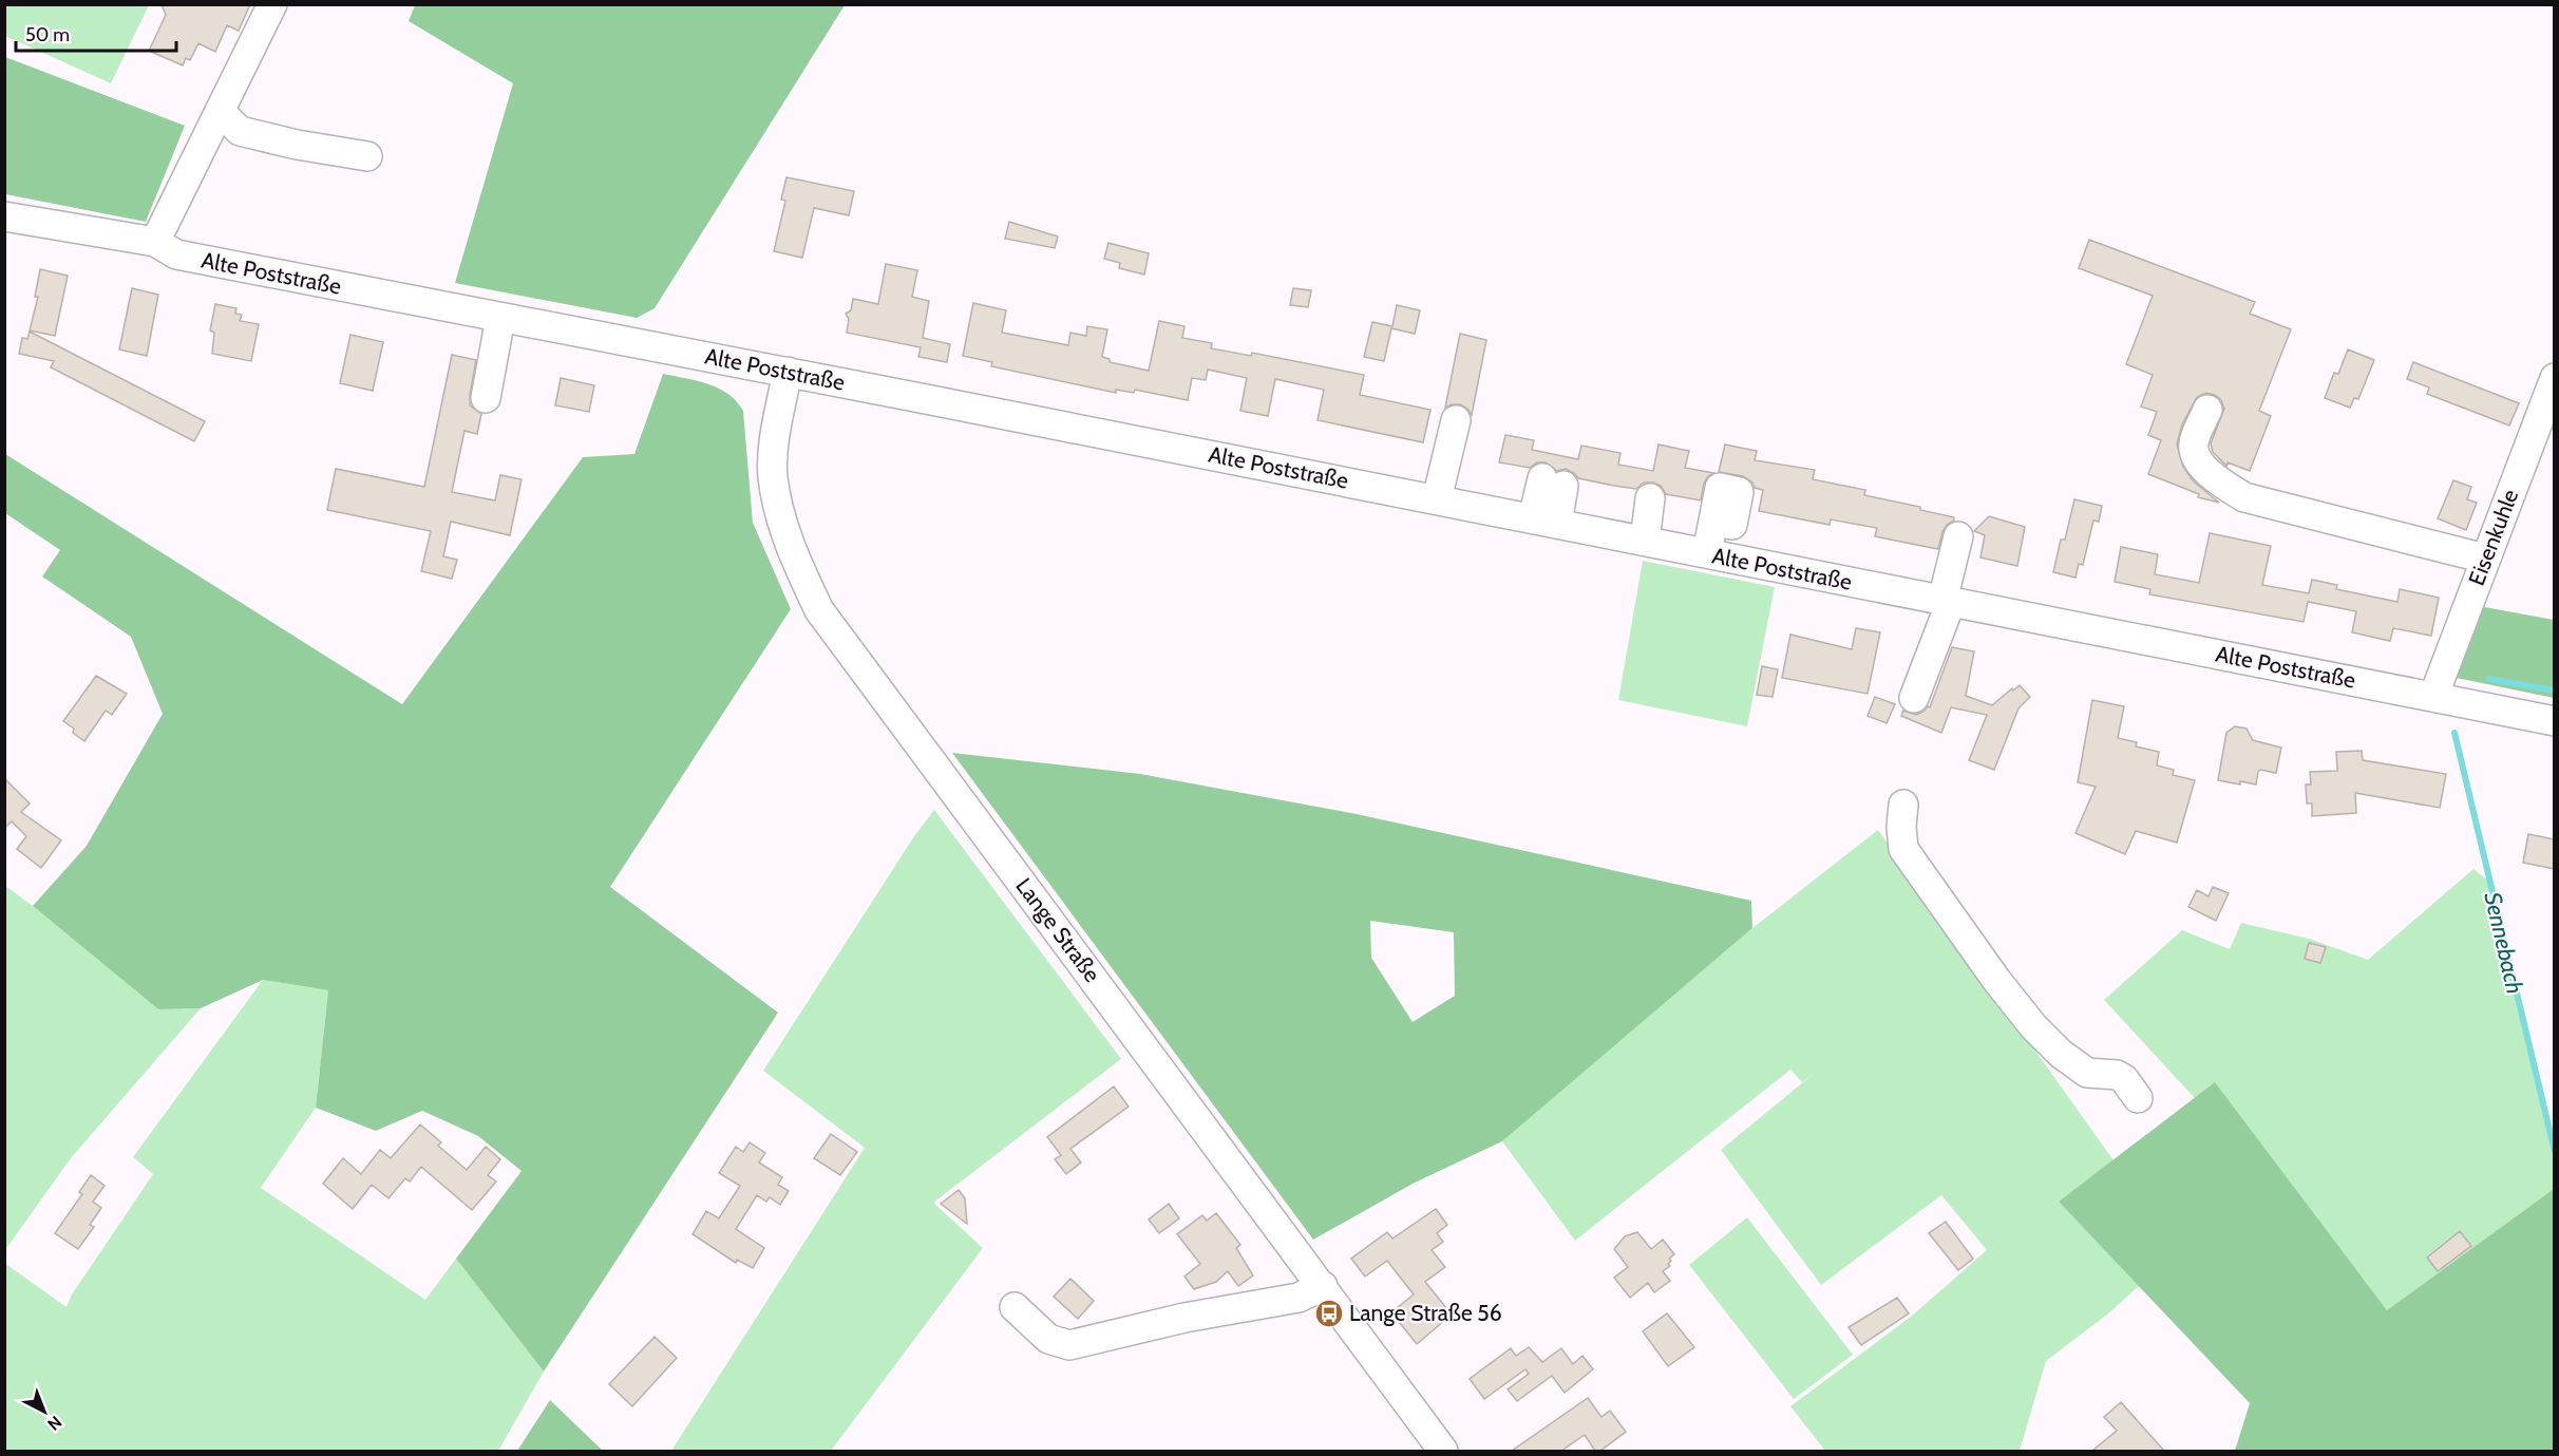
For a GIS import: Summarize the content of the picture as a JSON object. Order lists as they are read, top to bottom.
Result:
{
  "streets": {
    "street": ["Alte Poststraße", "Eisenkuhle", "Lange Straße"]
  },
  "crossings": [
    ["Alte Poststraße", "Eisenkuhle"],
    ["Alte Poststraße", "Lange Straße"]
  ],
  "water": ["Sennebach"],
  "places": {
    "bus stop": ["Lange Straße 56"]
  },
  "scale_bar": "50 m",
  "north": "bottom right"
}
